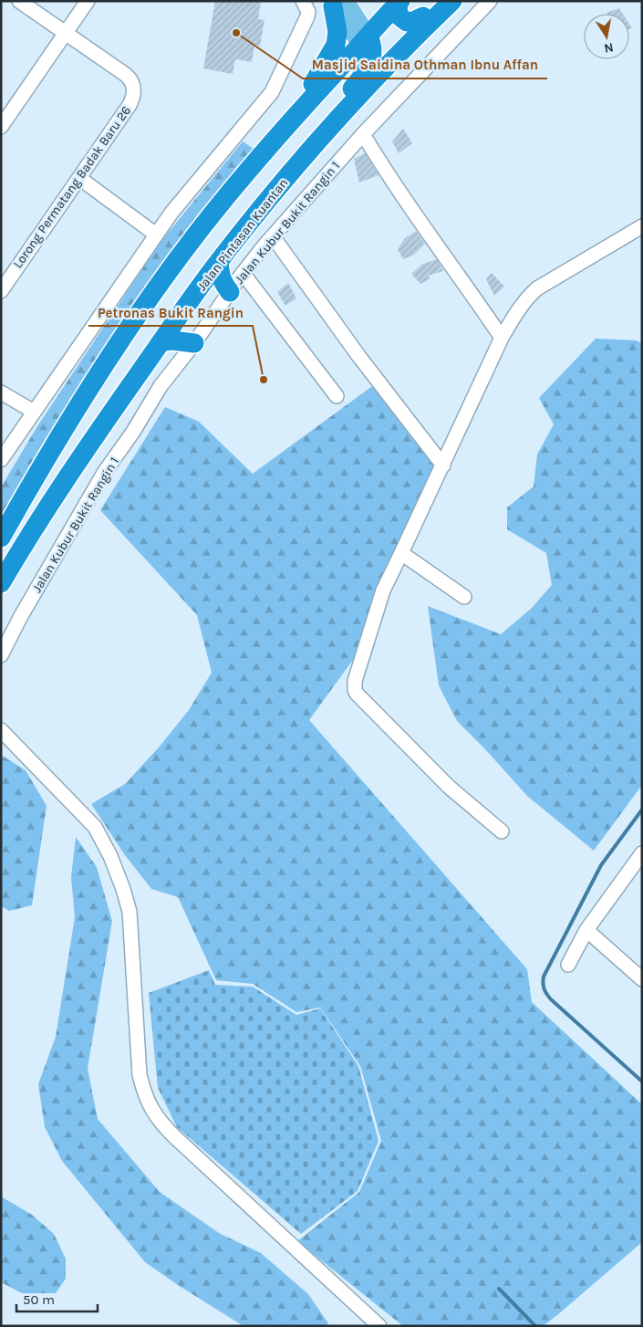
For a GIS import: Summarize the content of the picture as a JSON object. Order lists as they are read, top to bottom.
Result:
{
  "streets": {
    "highway": ["Jalan Pintasan Kuantan"],
    "street": ["Lorong Permatang Badak Baru 26", "Jalan Kubur Bukit Rangin 1"]
  },
  "places": ["Masjid Saidina Othman Ibnu Affan", "Petronas Bukit Rangin"],
  "scale_bar": "50 m",
  "north": "bottom"
}
